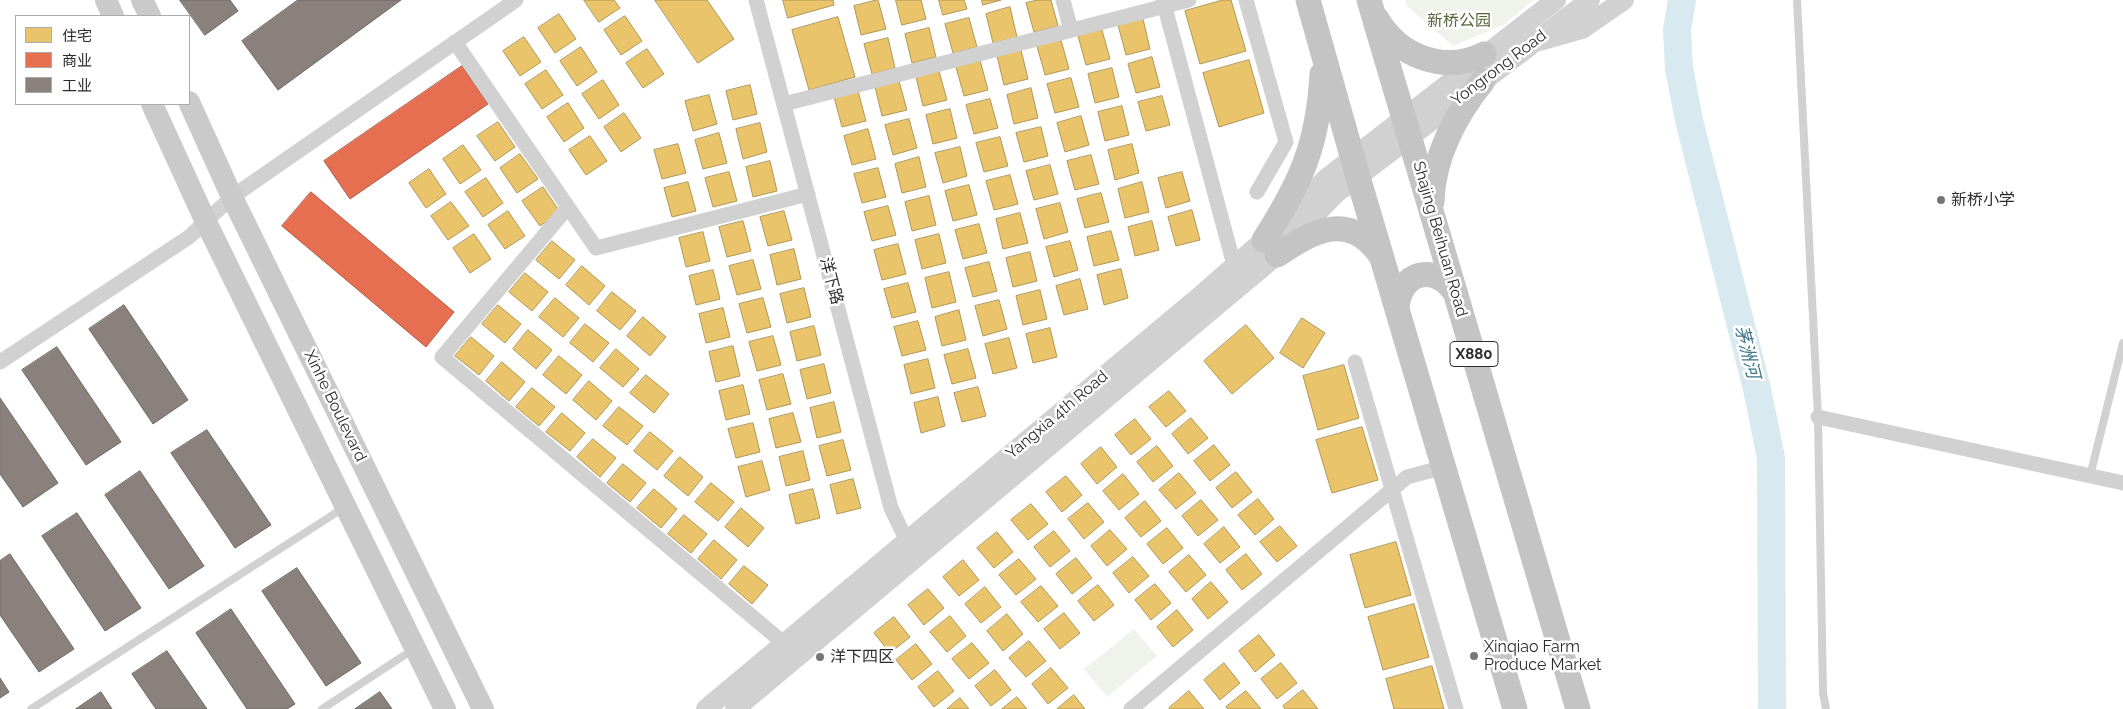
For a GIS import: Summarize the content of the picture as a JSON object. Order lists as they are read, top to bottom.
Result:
{
  "streets": {
    "main road": ["Shajing Beihuan Road", "X880", "Xinhe Boulevard"],
    "street": ["Yongrong Road", "洋下路", "Yangxia 4th Road"]
  },
  "crossings": [
    ["Yongrong Road", "Shajing Beihuan Road"],
    ["Yongrong Road", "Yangxia 4th Road"],
    ["Shajing Beihuan Road", "Yangxia 4th Road"],
    ["洋下路", "Yangxia 4th Road"]
  ],
  "water": ["茅洲河"],
  "parks": ["新桥公园"],
  "places": ["新桥小学", "Xinqiao Farm Produce Market", "洋下四区"],
  "legend": ["住宅", "商业", "工业"]
}
